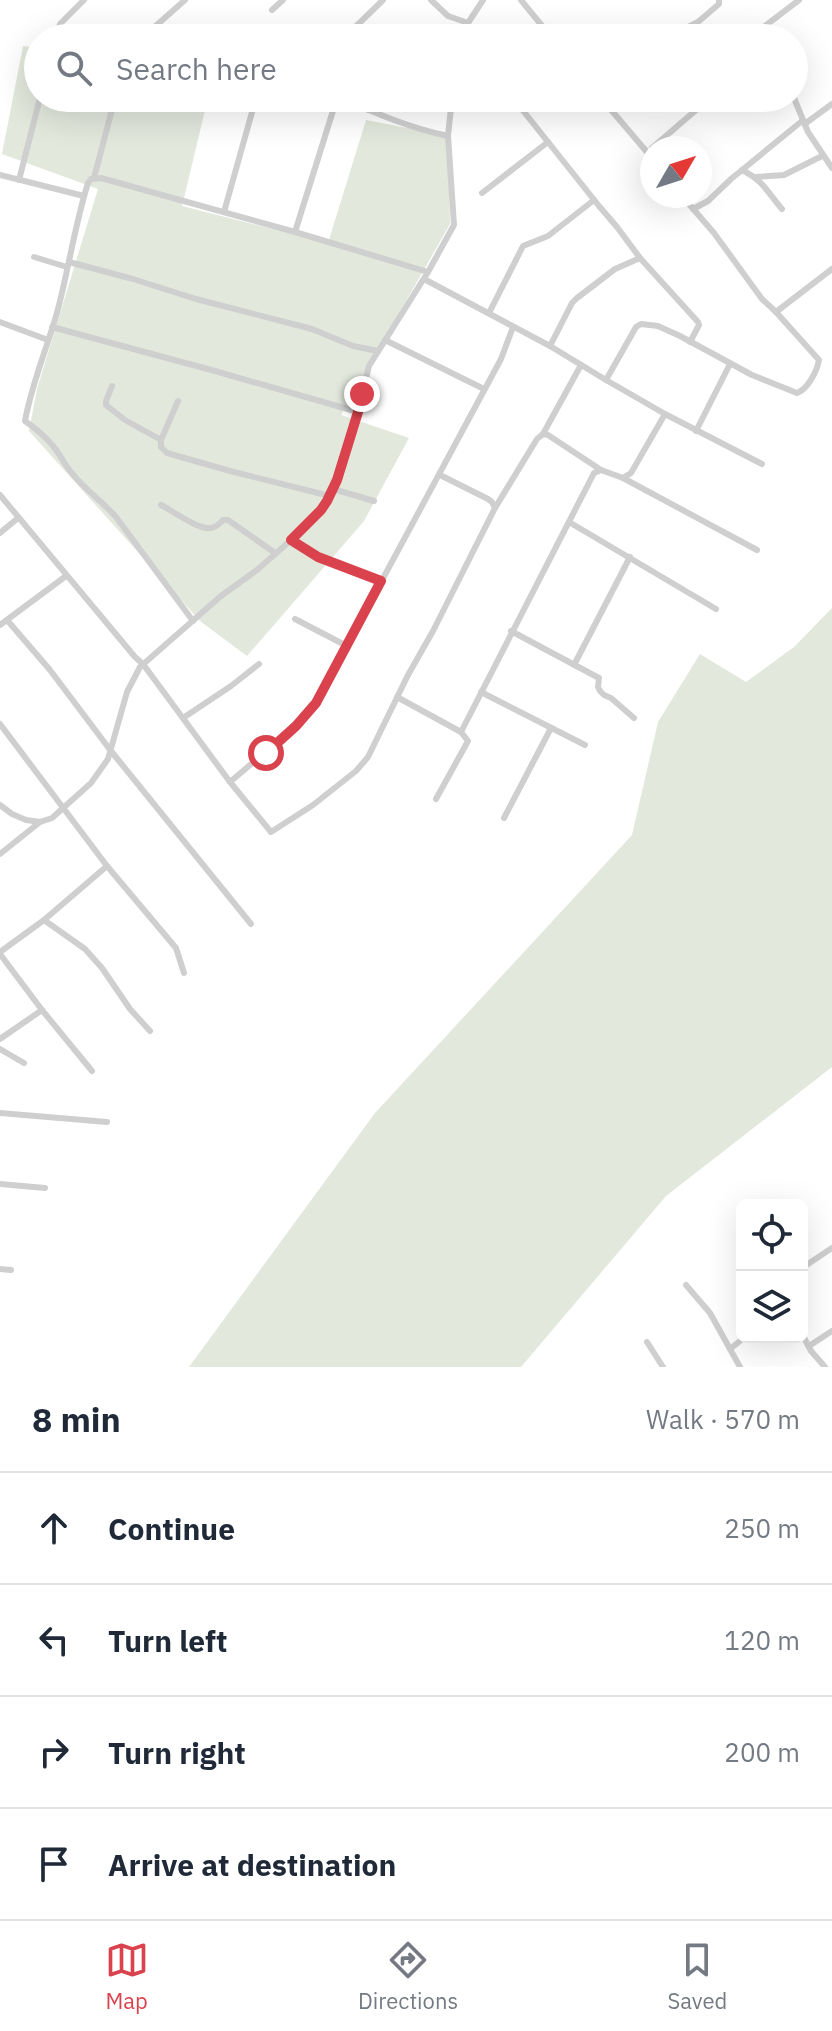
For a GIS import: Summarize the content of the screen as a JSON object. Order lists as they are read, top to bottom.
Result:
{
  "north": "top right",
  "page": {
    "search": "Search here",
    "heading": ["8 min", "Walk · 570 m"],
    "list": [
      ["Continue", "250 m"],
      ["Turn left", "120 m"],
      ["Turn right", "200 m"],
      "Arrive at destination"
    ],
    "nav": ["Map", "Directions", "Saved"]
  }
}
